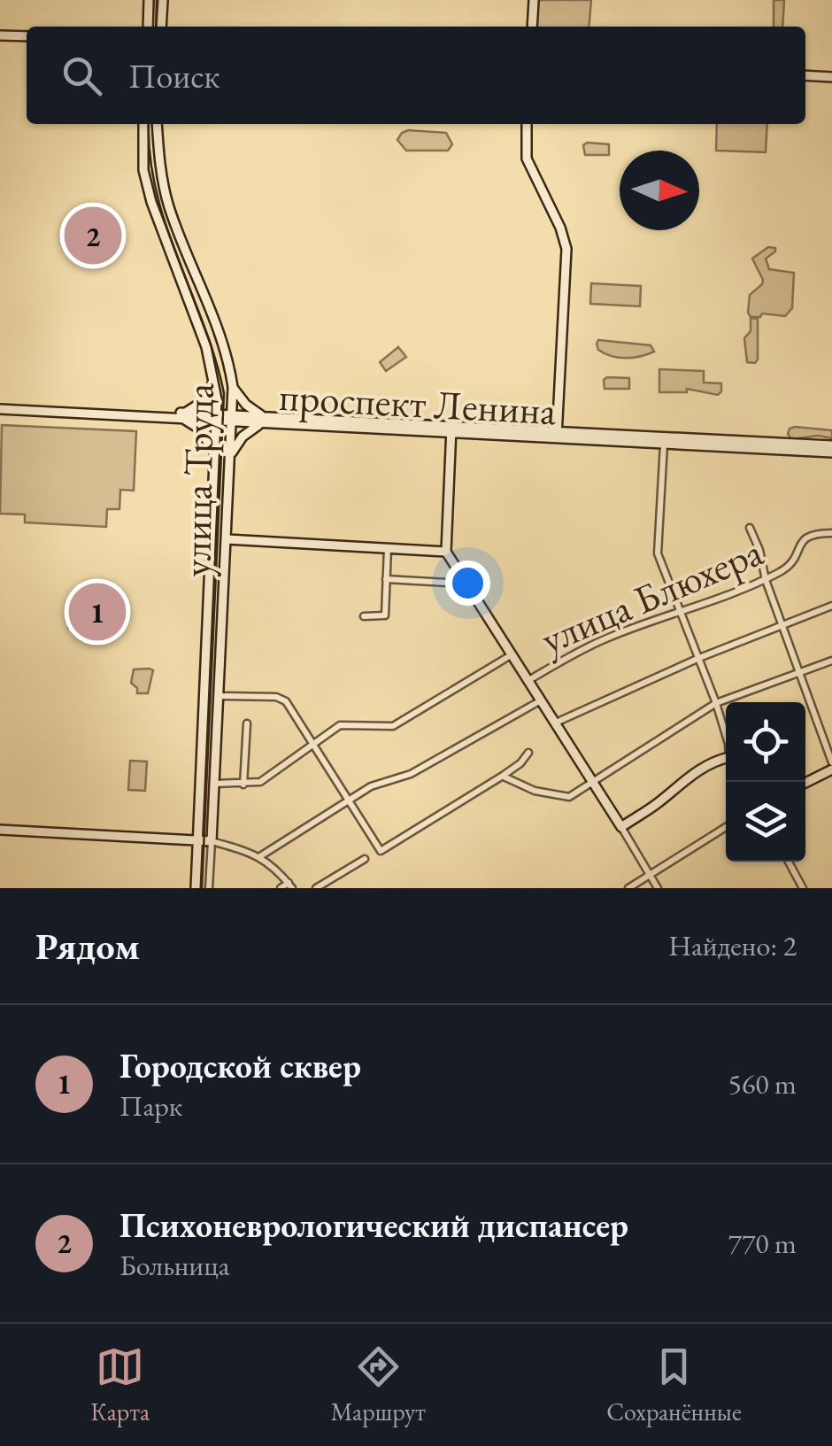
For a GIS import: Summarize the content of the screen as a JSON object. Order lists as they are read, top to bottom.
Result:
{
  "streets": {
    "main road": ["проспект Ленина", "улица Труда"],
    "street": ["улица Блюхера"]
  },
  "crossings": [
    ["проспект Ленина", "улица Труда"]
  ],
  "north": "right",
  "page": {
    "search": "Поиск",
    "pins": ["2", "1"],
    "heading": ["Рядом", "Найдено: 2"],
    "list": [
      {
        "mark": "1",
        "name": "Городской сквер",
        "note": "Парк",
        "value": "560 m"
      },
      {
        "mark": "2",
        "name": "Психоневрологический диспансер",
        "note": "Больница",
        "value": "770 m"
      }
    ],
    "nav": ["Карта", "Маршрут", "Сохранённые"]
  }
}
